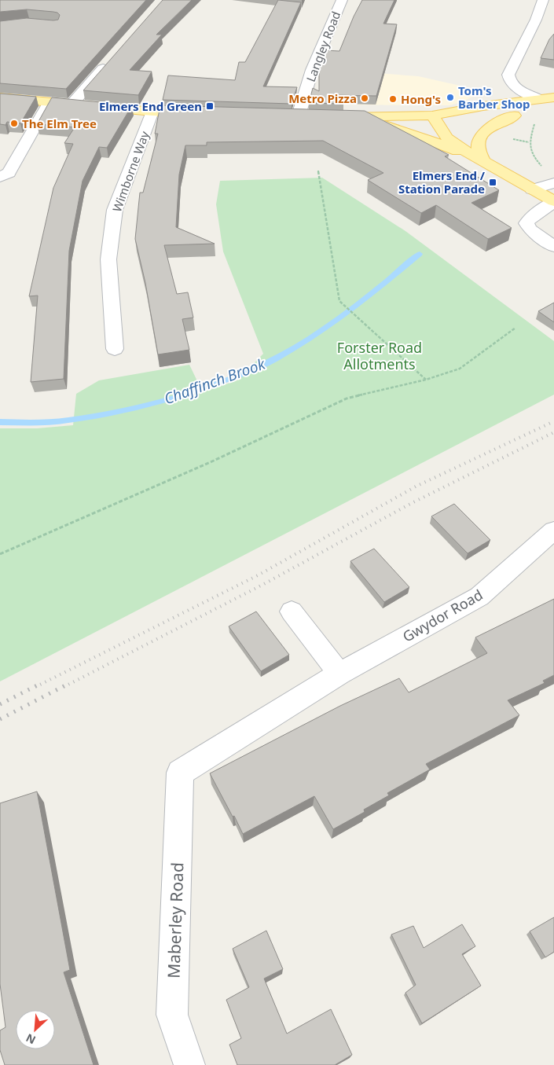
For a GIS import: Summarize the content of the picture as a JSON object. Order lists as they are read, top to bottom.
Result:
{
  "streets": {
    "street": [
      "Langley Road",
      "Wimborne Way",
      "Gwydor Road",
      "Maberley Road"
    ]
  },
  "crossings": [
    ["Gwydor Road", "Maberley Road"]
  ],
  "water": ["Chaffinch Brook"],
  "parks": ["Forster Road Allotments"],
  "places": {
    "other": [
      "Tom's Barber Shop",
      "Metro Pizza",
      "Hong's",
      "The Elm Tree"
    ],
    "transit": ["Elmers End Green", "Elmers End / Station Parade"]
  },
  "north": "bottom left"
}
